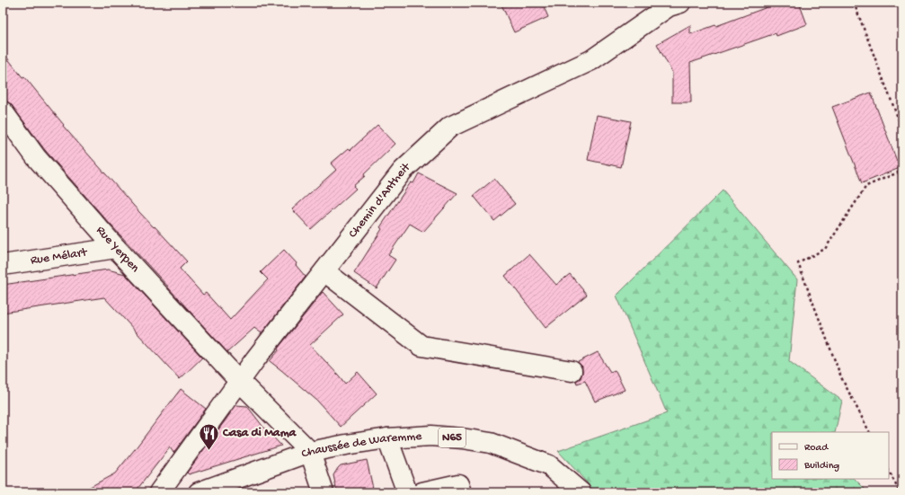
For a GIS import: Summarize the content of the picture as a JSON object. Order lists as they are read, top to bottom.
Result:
{
  "streets": {
    "street": [
      "Chemin d'Antheit",
      "Rue Yerpen",
      "Rue Mélart",
      "N65",
      "Chaussée de Waremme"
    ]
  },
  "crossings": [
    ["Chemin d'Antheit", "Rue Yerpen"],
    ["Rue Yerpen", "Rue Mélart"],
    ["Rue Yerpen", "Chaussée de Waremme"]
  ],
  "places": {
    "restaurant": ["Casa di Mama"]
  },
  "legend": ["Road", "Building"]
}
